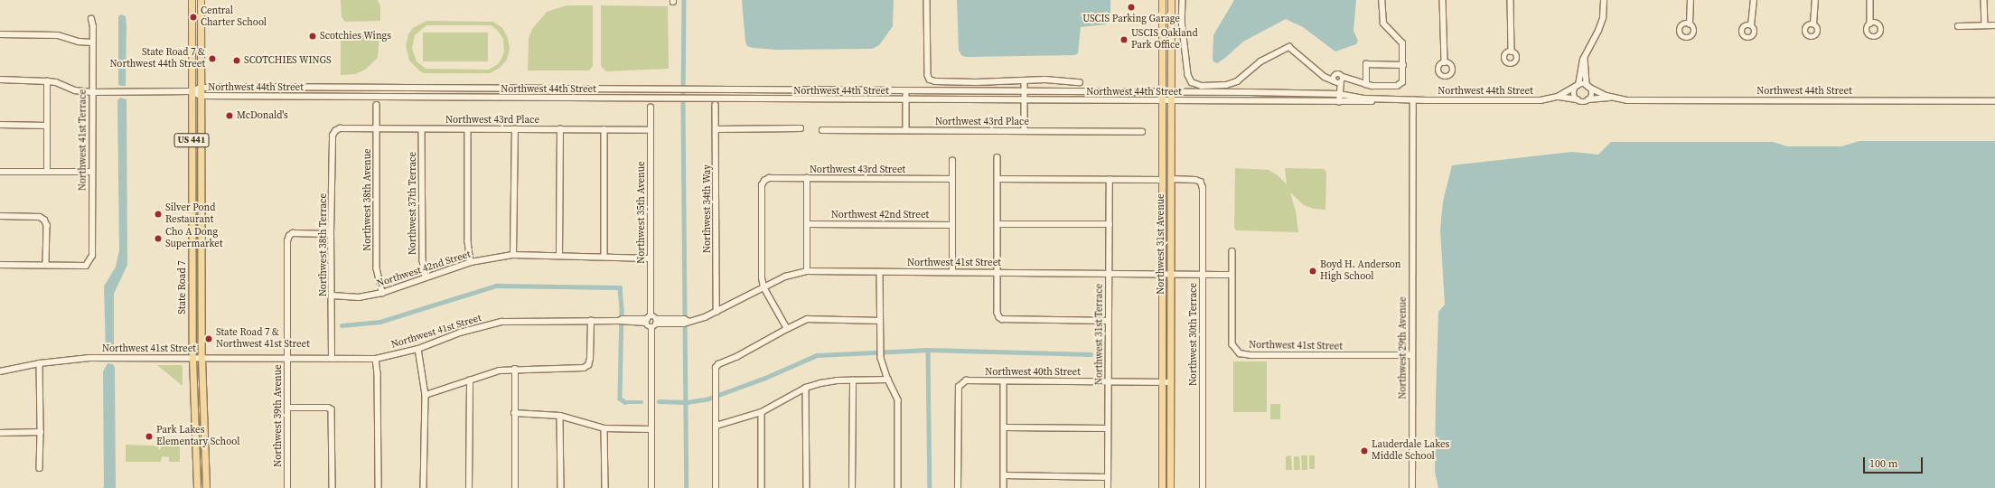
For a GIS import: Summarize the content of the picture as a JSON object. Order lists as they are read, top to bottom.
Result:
{
  "streets": {
    "main road": ["US 441", "Northwest 31st Avenue", "State Road 7"],
    "street": [
      "Northwest 44th Street",
      "Northwest 43rd Place",
      "Northwest 41st Terrace",
      "Northwest 43rd Street",
      "Northwest 38th Avenue",
      "Northwest 37th Terrace",
      "Northwest 34th Way",
      "Northwest 35th Avenue",
      "Northwest 42nd Street",
      "Northwest 38th Terrace",
      "Northwest 41st Street",
      "Northwest 31st Terrace",
      "Northwest 30th Terrace",
      "Northwest 29th Avenue",
      "Northwest 40th Street",
      "Northwest 39th Avenue"
    ]
  },
  "crossings": [
    ["Northwest 44th Street", "Northwest 31st Avenue"],
    ["Northwest 44th Street", "State Road 7"],
    ["Northwest 44th Street", "Northwest 29th Avenue"],
    ["Northwest 43rd Place", "Northwest 38th Avenue"],
    ["Northwest 43rd Place", "Northwest 37th Terrace"],
    ["Northwest 43rd Place", "Northwest 35th Avenue"],
    ["Northwest 43rd Place", "Northwest 38th Terrace"],
    ["Northwest 43rd Street", "Northwest 41st Street"],
    ["Northwest 38th Avenue", "Northwest 42nd Street"],
    ["Northwest 37th Terrace", "Northwest 42nd Street"],
    ["Northwest 34th Way", "Northwest 41st Street"],
    ["Northwest 35th Avenue", "Northwest 42nd Street"],
    ["Northwest 35th Avenue", "Northwest 41st Street"],
    ["Northwest 42nd Street", "Northwest 38th Terrace"],
    ["Northwest 31st Avenue", "Northwest 41st Street"],
    ["Northwest 31st Avenue", "Northwest 30th Terrace"],
    ["Northwest 31st Avenue", "Northwest 40th Street"],
    ["Northwest 38th Terrace", "Northwest 41st Street"],
    ["Northwest 38th Terrace", "Northwest 39th Avenue"],
    ["Northwest 41st Street", "State Road 7"],
    ["Northwest 41st Street", "Northwest 31st Terrace"],
    ["Northwest 41st Street", "Northwest 30th Terrace"],
    ["Northwest 41st Street", "Northwest 29th Avenue"],
    ["Northwest 41st Street", "Northwest 39th Avenue"],
    ["Northwest 31st Terrace", "Northwest 40th Street"]
  ],
  "places": [
    "USCIS Parking Garage",
    "Central Charter School",
    "Scotchies Wings",
    "USCIS Oakland Park Office",
    "State Road 7 & Northwest 44th Street",
    "SCOTCHIES WINGS",
    "McDonald's",
    "Silver Pond Restaurant",
    "Cho A Dong Supermarket",
    "Boyd H. Anderson High School",
    "State Road 7 & Northwest 41st Street",
    "Park Lakes Elementary School",
    "Lauderdale Lakes Middle School"
  ],
  "scale_bar": "100 m"
}
